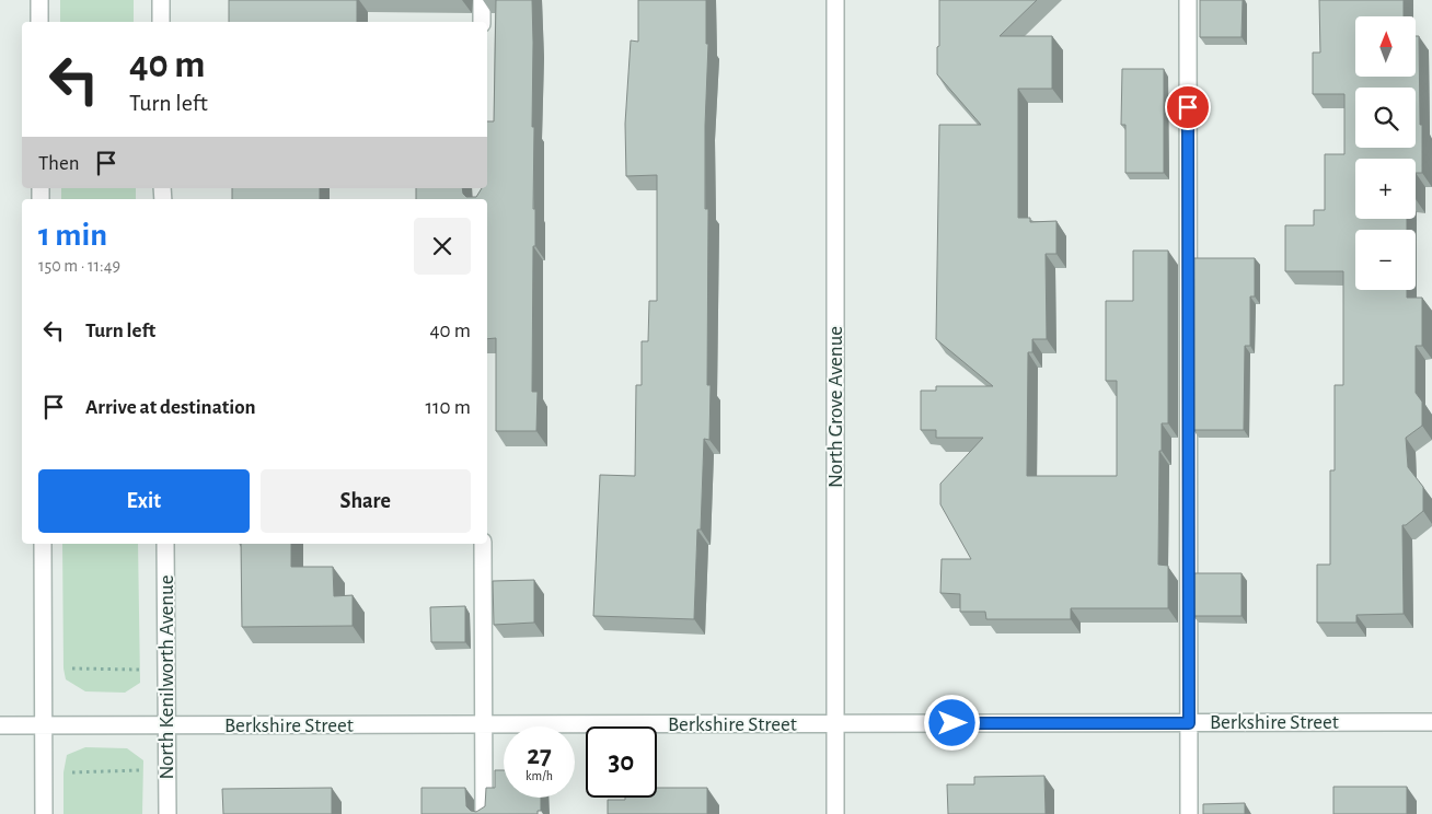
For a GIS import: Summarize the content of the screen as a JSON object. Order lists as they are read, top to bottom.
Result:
{
  "streets": {
    "street": ["North Grove Avenue", "North Kenilworth Avenue", "Berkshire Street"]
  },
  "crossings": [
    ["North Grove Avenue", "Berkshire Street"],
    ["North Kenilworth Avenue", "Berkshire Street"]
  ],
  "north": "top",
  "page": {
    "map_buttons": ["+", "−"],
    "turn": ["40 m", "Turn left"],
    "then": "Then",
    "heading": ["1 min", "150 m · 11:49"],
    "list": [
      {
        "name": "Turn left",
        "value": "40 m"
      },
      {
        "name": "Arrive at destination",
        "value": "110 m"
      }
    ],
    "buttons": ["Exit", "Share"],
    "speed": "27 km/h",
    "limit": "30"
  }
}
